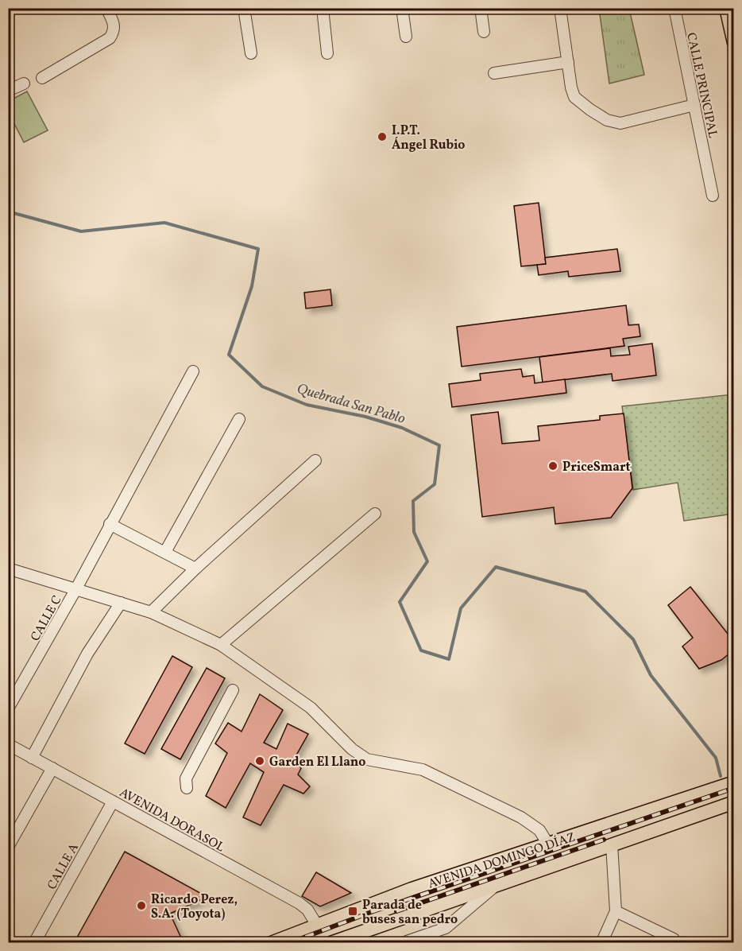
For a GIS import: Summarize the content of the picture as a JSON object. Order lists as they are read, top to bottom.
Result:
{
  "streets": {
    "main road": ["AVENIDA DOMINGO DÍAZ"],
    "street": [
      "CALLE PRINCIPAL",
      "CALLE C",
      "AVENIDA DORASOL",
      "CALLE A"
    ]
  },
  "crossings": [
    ["AVENIDA DORASOL", "AVENIDA DOMINGO DÍAZ"],
    ["AVENIDA DORASOL", "CALLE A"]
  ],
  "water": ["Quebrada San Pablo"],
  "places": {
    "other": [
      "I.P.T. Ángel Rubio",
      "PriceSmart",
      "Garden El Llano",
      "Ricardo Perez, S.A. (Toyota)"
    ],
    "transit": ["Parada de buses san pedro"]
  }
}
